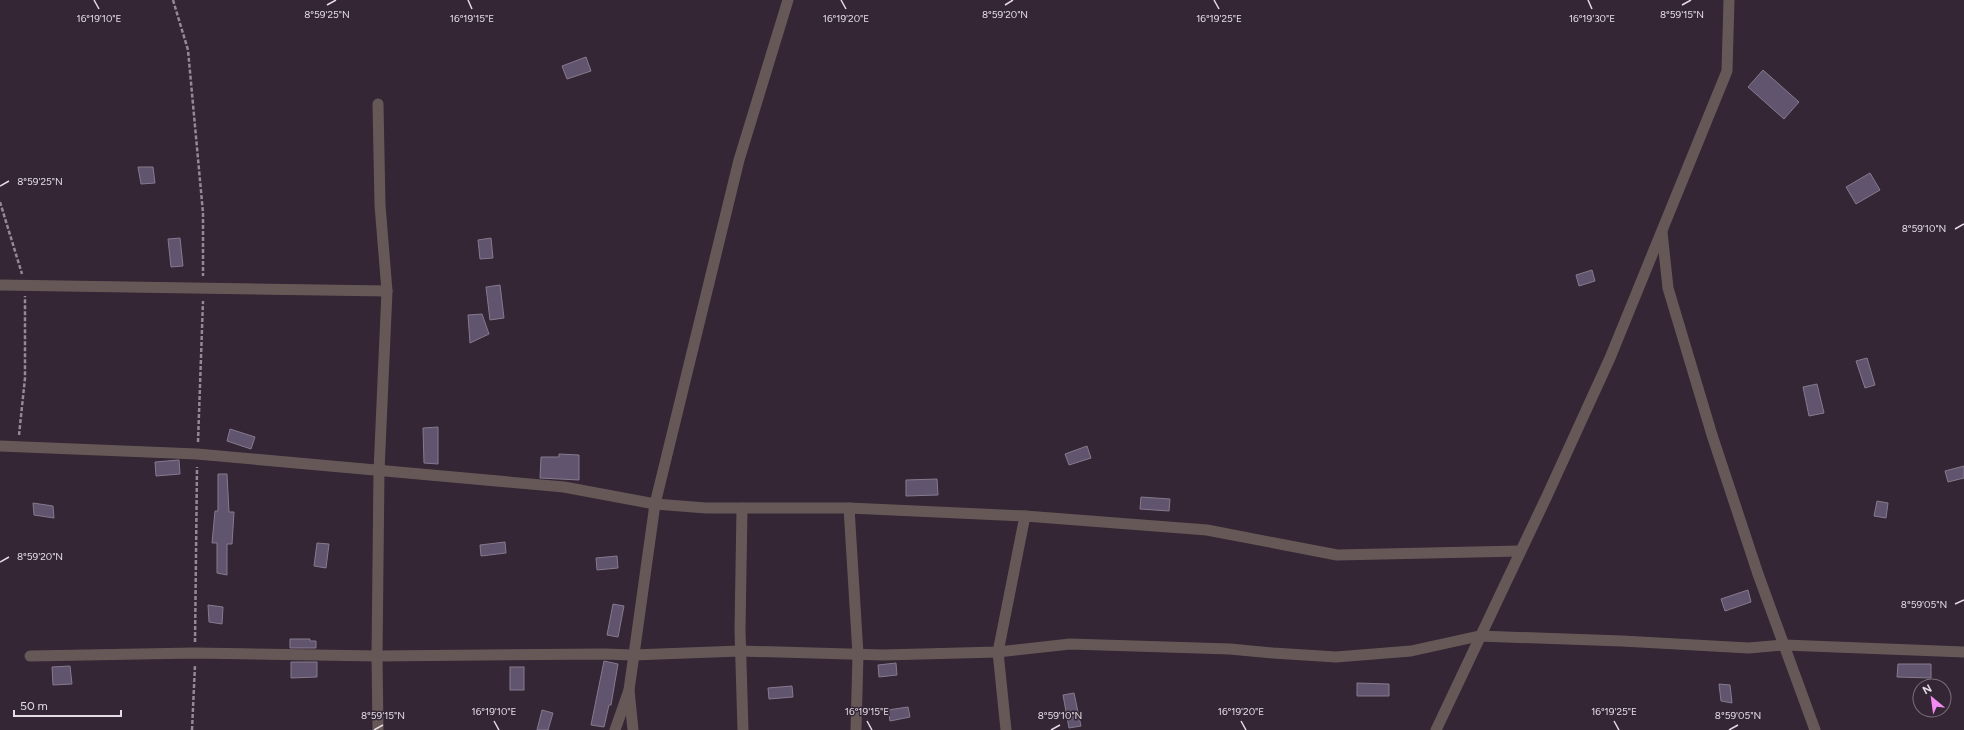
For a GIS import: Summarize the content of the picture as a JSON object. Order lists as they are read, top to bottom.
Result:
{
  "scale_bar": "50 m",
  "north": "top left",
  "coordinates": [
    "8°59'25\"N",
    "8°59'20\"N",
    "8°59'15\"N",
    "16°19'10\"E",
    "16°19'15\"E",
    "16°19'20\"E",
    "16°19'25\"E",
    "16°19'30\"E",
    "8°59'10\"N",
    "8°59'05\"N"
  ]
}
